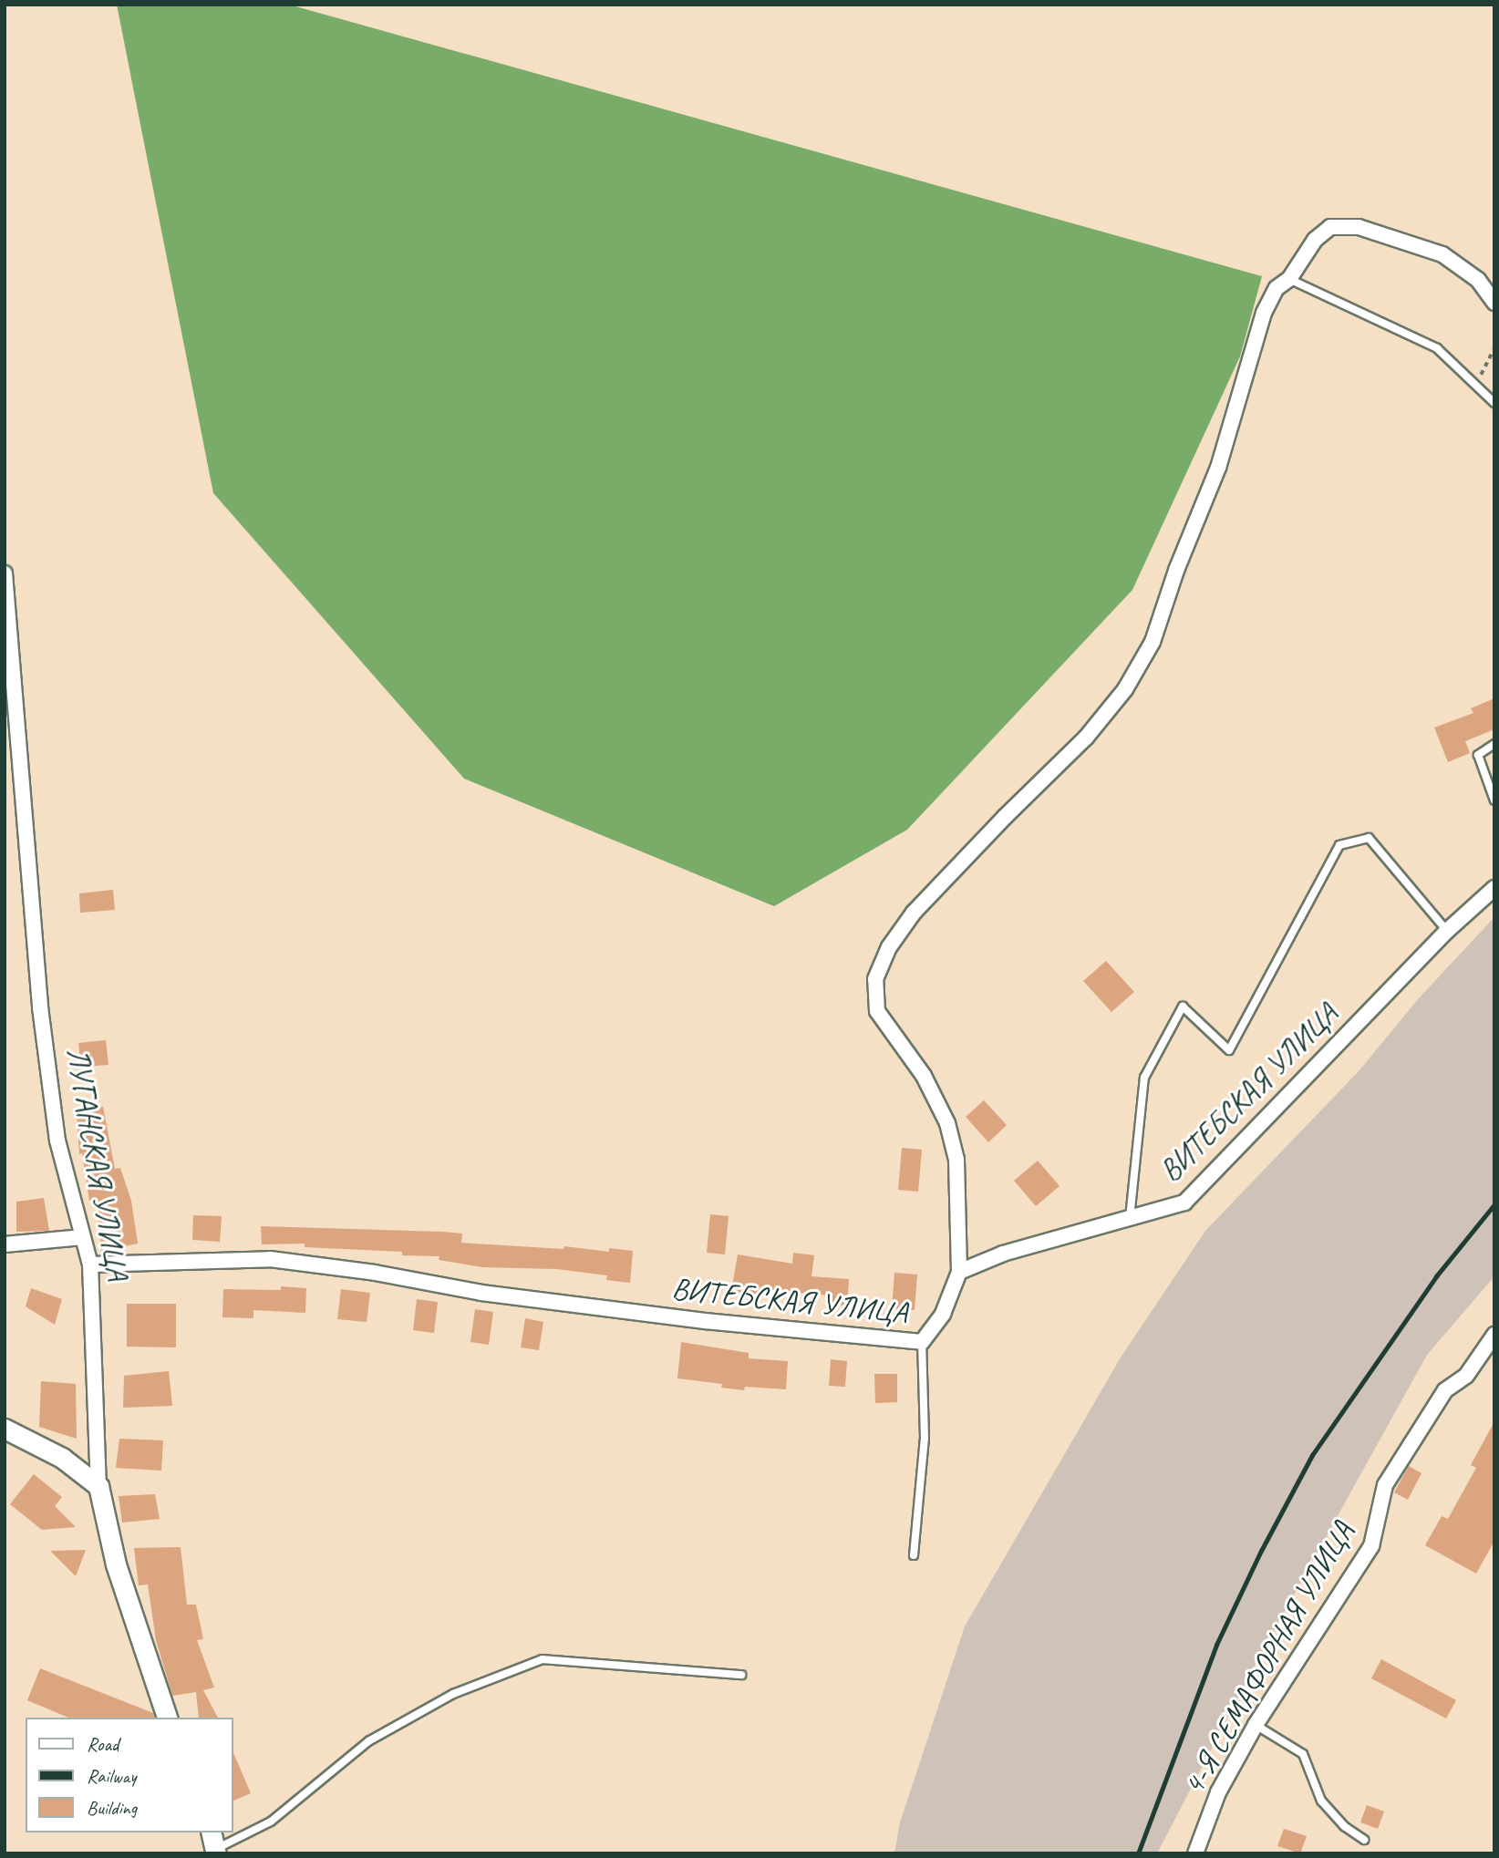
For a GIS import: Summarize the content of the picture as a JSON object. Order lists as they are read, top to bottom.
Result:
{
  "streets": {
    "street": ["ВИТЕБСКАЯ УЛИЦА", "ЛУГАНСКАЯ УЛИЦА", "4-Я СЕМАФОРНАЯ УЛИЦА"]
  },
  "crossings": [
    ["ВИТЕБСКАЯ УЛИЦА", "ЛУГАНСКАЯ УЛИЦА"]
  ],
  "legend": ["Road", "Railway", "Building"]
}
